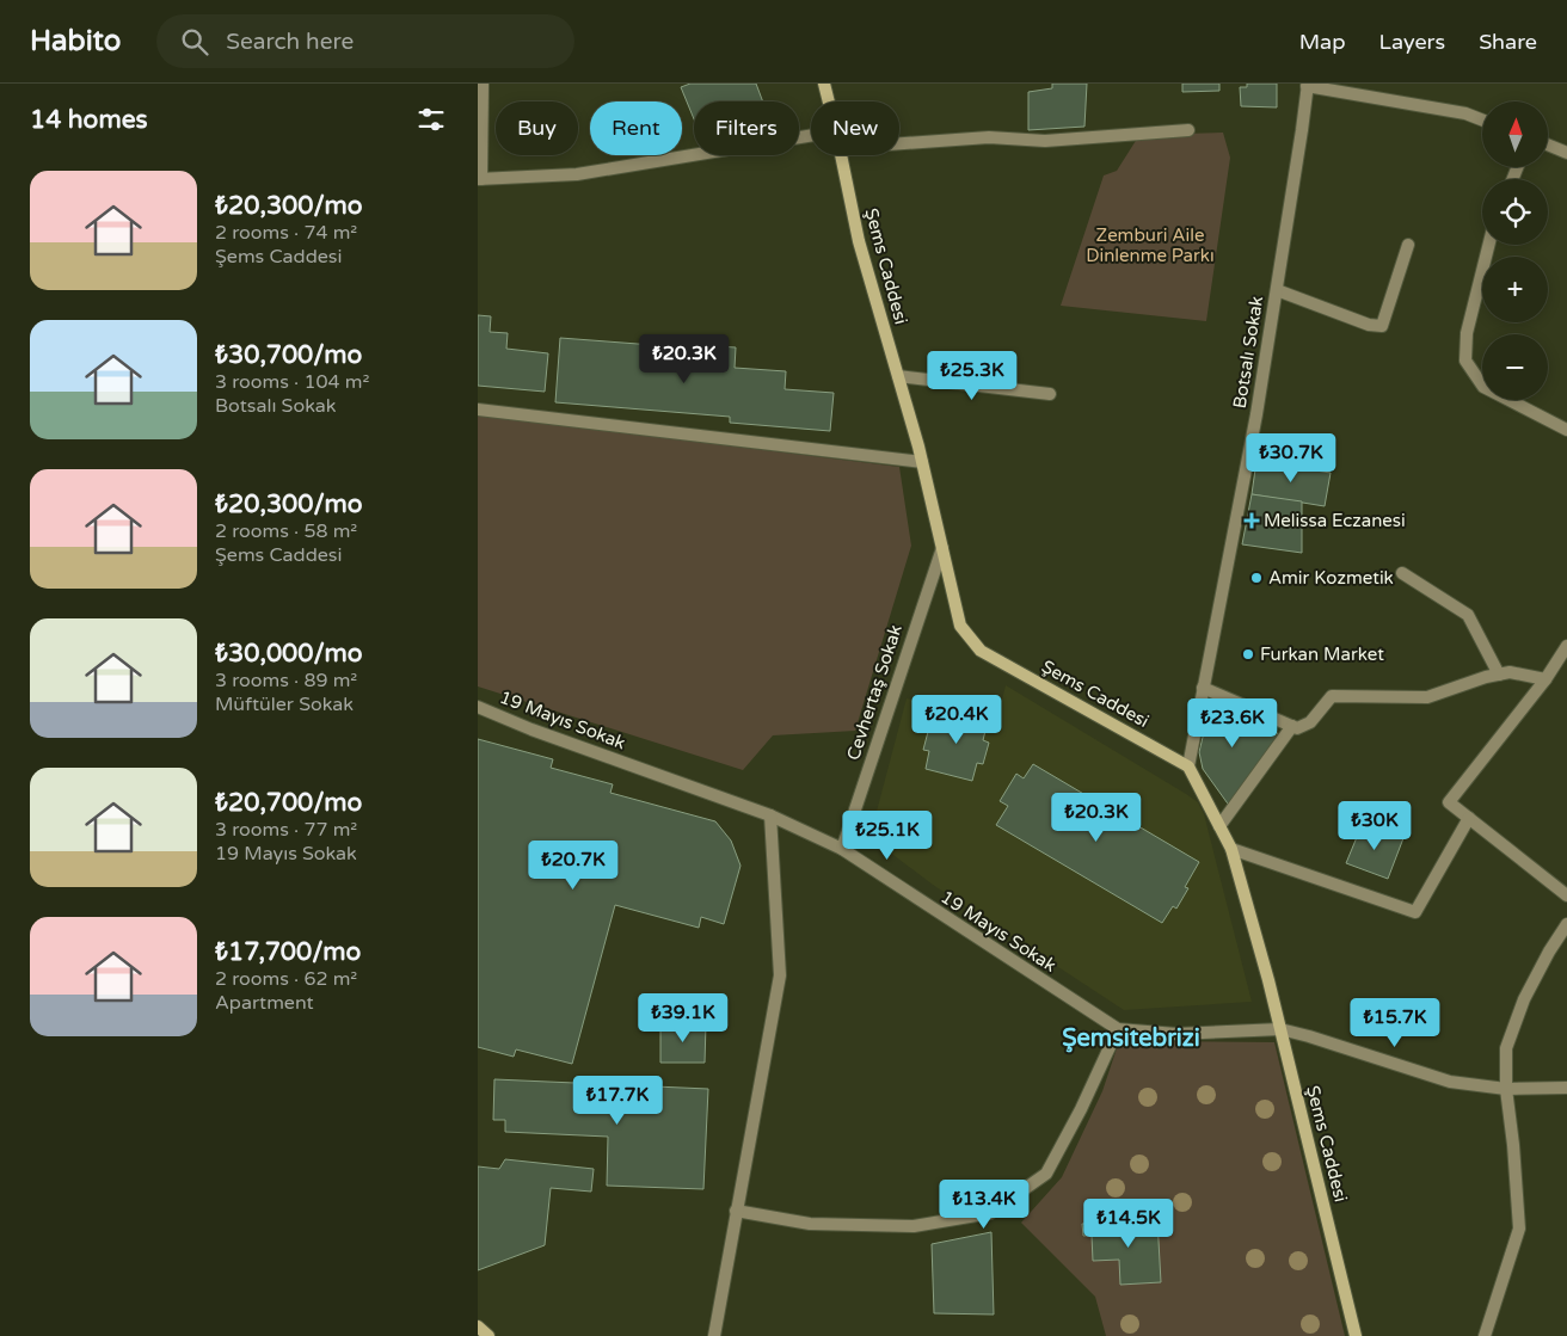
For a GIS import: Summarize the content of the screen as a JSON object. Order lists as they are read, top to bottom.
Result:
{
  "streets": {
    "street": [
      "Şems Caddesi",
      "Botsalı Sokak",
      "Cevhertaş Sokak",
      "19 Mayıs Sokak"
    ]
  },
  "crossings": [
    ["Şems Caddesi", "Botsalı Sokak"],
    ["Şems Caddesi", "Cevhertaş Sokak"],
    ["Şems Caddesi", "19 Mayıs Sokak"],
    ["Cevhertaş Sokak", "19 Mayıs Sokak"]
  ],
  "districts": ["Şemsitebrizi"],
  "parks": ["Zemburi Aile Dinlenme Parkı"],
  "places": {
    "health": ["Melissa Eczanesi"],
    "other": ["Amir Kozmetik", "Furkan Market"]
  },
  "north": "top",
  "page": {
    "header": "Habito",
    "search": "Search here",
    "nav": ["Map", "Layers", "Share"],
    "heading": "14 homes",
    "map_buttons": ["+", "−"],
    "chip": [
      "Buy",
      "Rent",
      "Filters",
      "New"
    ],
    "list": [
      {
        "name": "₺20,300/mo",
        "note": "2 rooms · 74 m² · Şems Caddesi"
      },
      {
        "name": "₺30,700/mo",
        "note": "3 rooms · 104 m² · Botsalı Sokak"
      },
      {
        "name": "₺20,300/mo",
        "note": "2 rooms · 58 m² · Şems Caddesi"
      },
      {
        "name": "₺30,000/mo",
        "note": "3 rooms · 89 m² · Müftüler Sokak"
      },
      {
        "name": "₺20,700/mo",
        "note": "3 rooms · 77 m² · 19 Mayıs Sokak"
      },
      {
        "name": "₺17,700/mo",
        "note": "2 rooms · 62 m² · Apartment"
      }
    ],
    "price": [
      "₺20.3K",
      "₺25.3K",
      "₺30.7K",
      "₺20.4K",
      "₺23.6K",
      "₺20.3K",
      "₺30K",
      "₺25.1K",
      "₺20.7K",
      "₺39.1K",
      "₺15.7K",
      "₺17.7K",
      "₺13.4K",
      "₺14.5K"
    ]
  }
}
